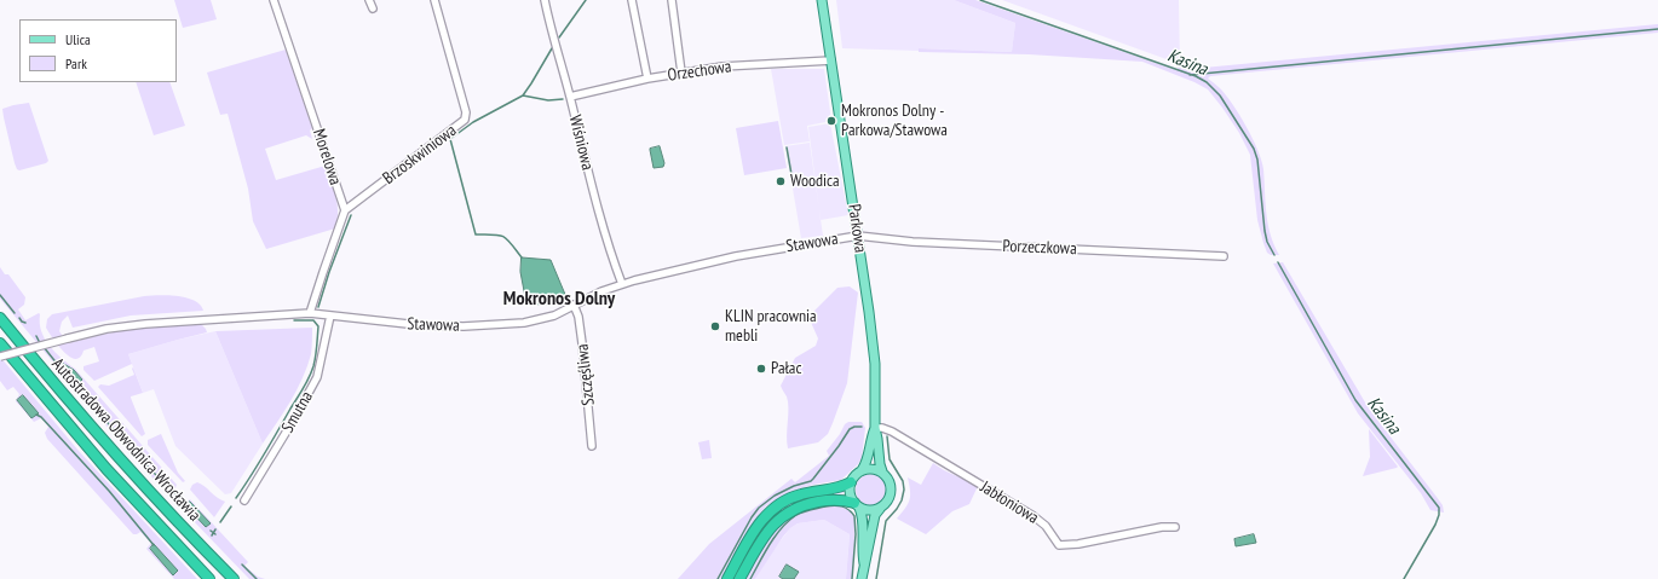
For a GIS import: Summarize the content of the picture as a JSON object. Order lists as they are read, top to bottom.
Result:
{
  "streets": {
    "highway": ["Autostradowa Obwodnica Wrocławia"],
    "main road": ["Parkowa"],
    "street": [
      "Orzechowa",
      "Wiśniowa",
      "Brzoskwiniowa",
      "Morelowa",
      "Stawowa",
      "Porzeczkowa",
      "Szczęśliwa",
      "Smutna",
      "Jabłoniowa"
    ]
  },
  "crossings": [
    ["Orzechowa", "Wiśniowa"],
    ["Orzechowa", "Parkowa"],
    ["Wiśniowa", "Stawowa"],
    ["Brzoskwiniowa", "Morelowa"],
    ["Parkowa", "Stawowa"],
    ["Parkowa", "Porzeczkowa"],
    ["Parkowa", "Jabłoniowa"],
    ["Stawowa", "Porzeczkowa"],
    ["Stawowa", "Szczęśliwa"],
    ["Stawowa", "Smutna"]
  ],
  "districts": ["Mokronos Dolny"],
  "water": ["Kasina"],
  "places": [
    "Mokronos Dolny - Parkowa/Stawowa",
    "Woodica",
    "KLIN pracownia mebli",
    "Pałac"
  ],
  "legend": ["Ulica", "Park"]
}
